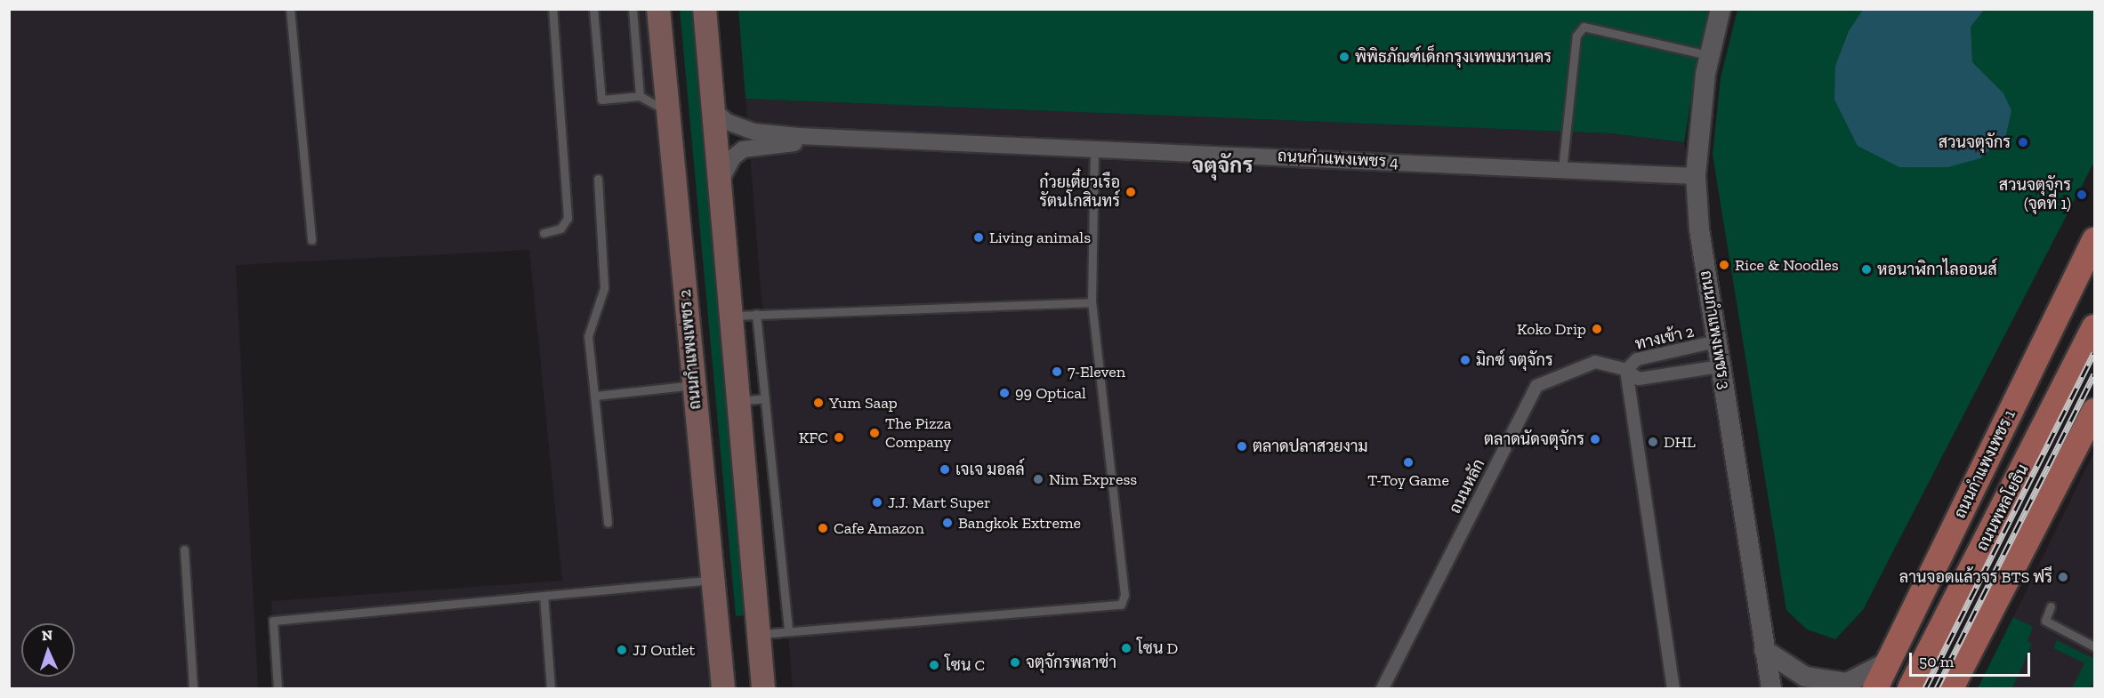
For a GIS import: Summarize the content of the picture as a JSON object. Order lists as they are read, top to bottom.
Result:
{
  "streets": {
    "main road": ["ถนนกำแพงเพชร 2", "ถนนกำแพงเพชร 1", "ถนนพหลโยธิน"],
    "street": [
      "ถนนกำแพงเพชร 4",
      "ถนนกำแพงเพชร 3",
      "ทางเข้า 2",
      "ถนนหลัก"
    ]
  },
  "crossings": [
    ["ถนนกำแพงเพชร 4", "ถนนกำแพงเพชร 3"],
    ["ถนนกำแพงเพชร 3", "ทางเข้า 2"],
    ["ทางเข้า 2", "ถนนหลัก"]
  ],
  "districts": ["จตุจักร"],
  "places": [
    "พิพิธภัณฑ์เด็กกรุงเทพมหานคร",
    "สวนจตุจักร",
    "ก๋วยเตี๋ยวเรือ รัตนโกสินทร์",
    "สวนจตุจักร (จุดที่ 1)",
    "Living animals",
    "Rice & Noodles",
    "หอนาฬิกาไลออนส์",
    "Koko Drip",
    "มิกซ์ จตุจักร",
    "7-Eleven",
    "99 Optical",
    "Yum Saap",
    "The Pizza Company",
    "KFC",
    "ตลาดนัดจตุจักร",
    "DHL",
    "ตลาดปลาสวยงาม",
    "T-Toy Game",
    "เจเจ มอลล์",
    "Nim Express",
    "J.J. Mart Super",
    "Bangkok Extreme",
    "Cafe Amazon",
    "ลานจอดแล้วจร BTS ฟรี",
    "โซน D",
    "JJ Outlet",
    "จตุจักรพลาซ่า",
    "โซน C"
  ],
  "scale_bar": "50 m",
  "north": "top"
}
